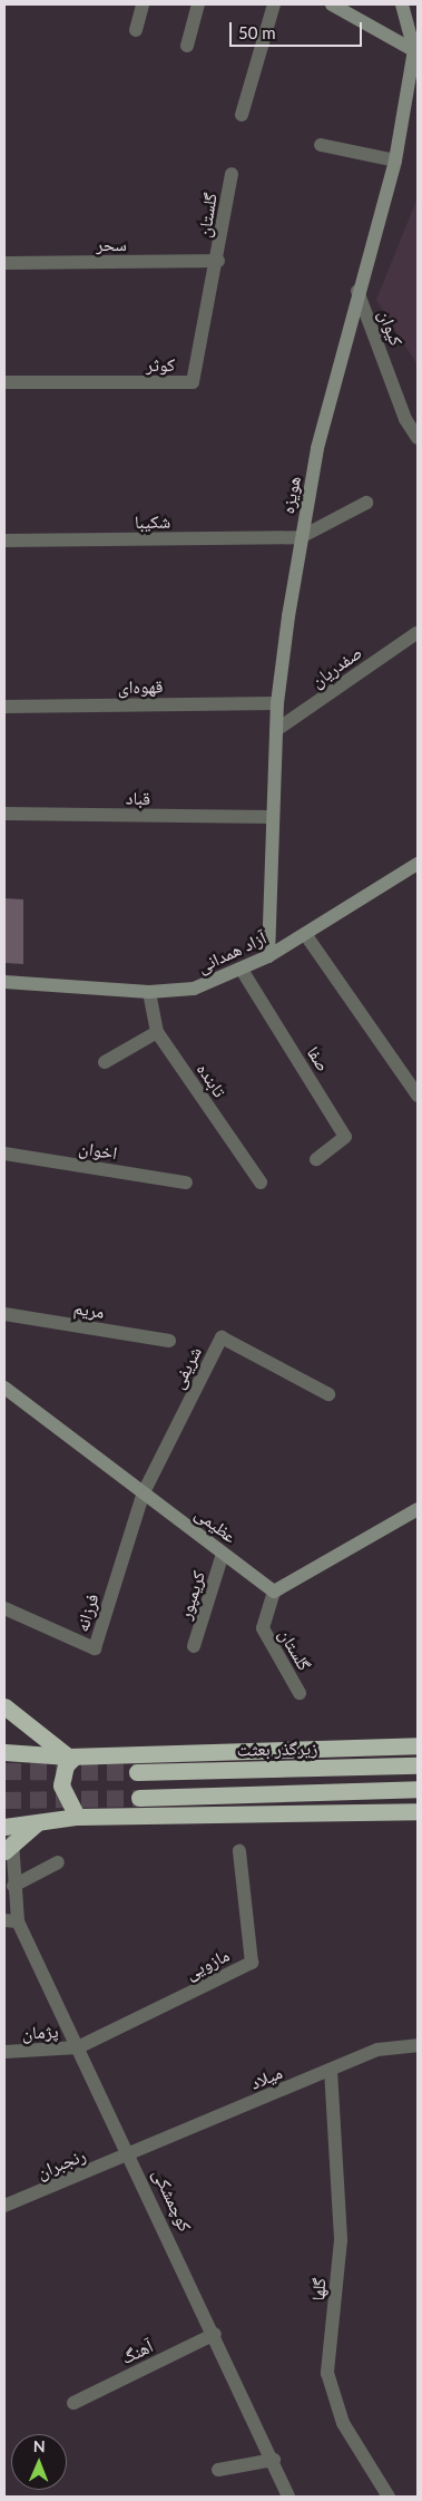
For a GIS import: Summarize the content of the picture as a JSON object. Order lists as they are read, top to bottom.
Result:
{
  "streets": {
    "highway": ["زیرگذر بعثت"],
    "street": [
      "گلستان",
      "سحر",
      "کیوان",
      "کوثر",
      "هویزه",
      "شکیبا",
      "صفدریان",
      "قهوه‌ای",
      "قباد",
      "آزاد همدانی",
      "صفا",
      "تابنده",
      "اخوان",
      "مریم",
      "شریفی",
      "عظیمی",
      "کریمپور",
      "فرزانه",
      "مازویی",
      "پژمان",
      "میلاد",
      "رنجبران",
      "کوچمشکی",
      "گلها",
      "آهنگ"
    ]
  },
  "crossings": [
    ["گلستان", "سحر"],
    ["گلستان", "کوثر"],
    ["گلستان", "عظیمی"],
    ["سحر", "کوثر"],
    ["کیوان", "هویزه"],
    ["هویزه", "شکیبا"],
    ["هویزه", "صفدریان"],
    ["هویزه", "قهوه‌ای"],
    ["هویزه", "قباد"],
    ["هویزه", "آزاد همدانی"],
    ["آزاد همدانی", "صفا"],
    ["آزاد همدانی", "تابنده"],
    ["شریفی", "عظیمی"],
    ["شریفی", "فرزانه"],
    ["عظیمی", "کریمپور"],
    ["عظیمی", "فرزانه"],
    ["مازویی", "پژمان"],
    ["مازویی", "کوچمشکی"],
    ["پژمان", "کوچمشکی"],
    ["میلاد", "رنجبران"],
    ["میلاد", "کوچمشکی"],
    ["میلاد", "گلها"],
    ["رنجبران", "کوچمشکی"],
    ["کوچمشکی", "آهنگ"]
  ],
  "scale_bar": "50 m",
  "north": "top"
}
